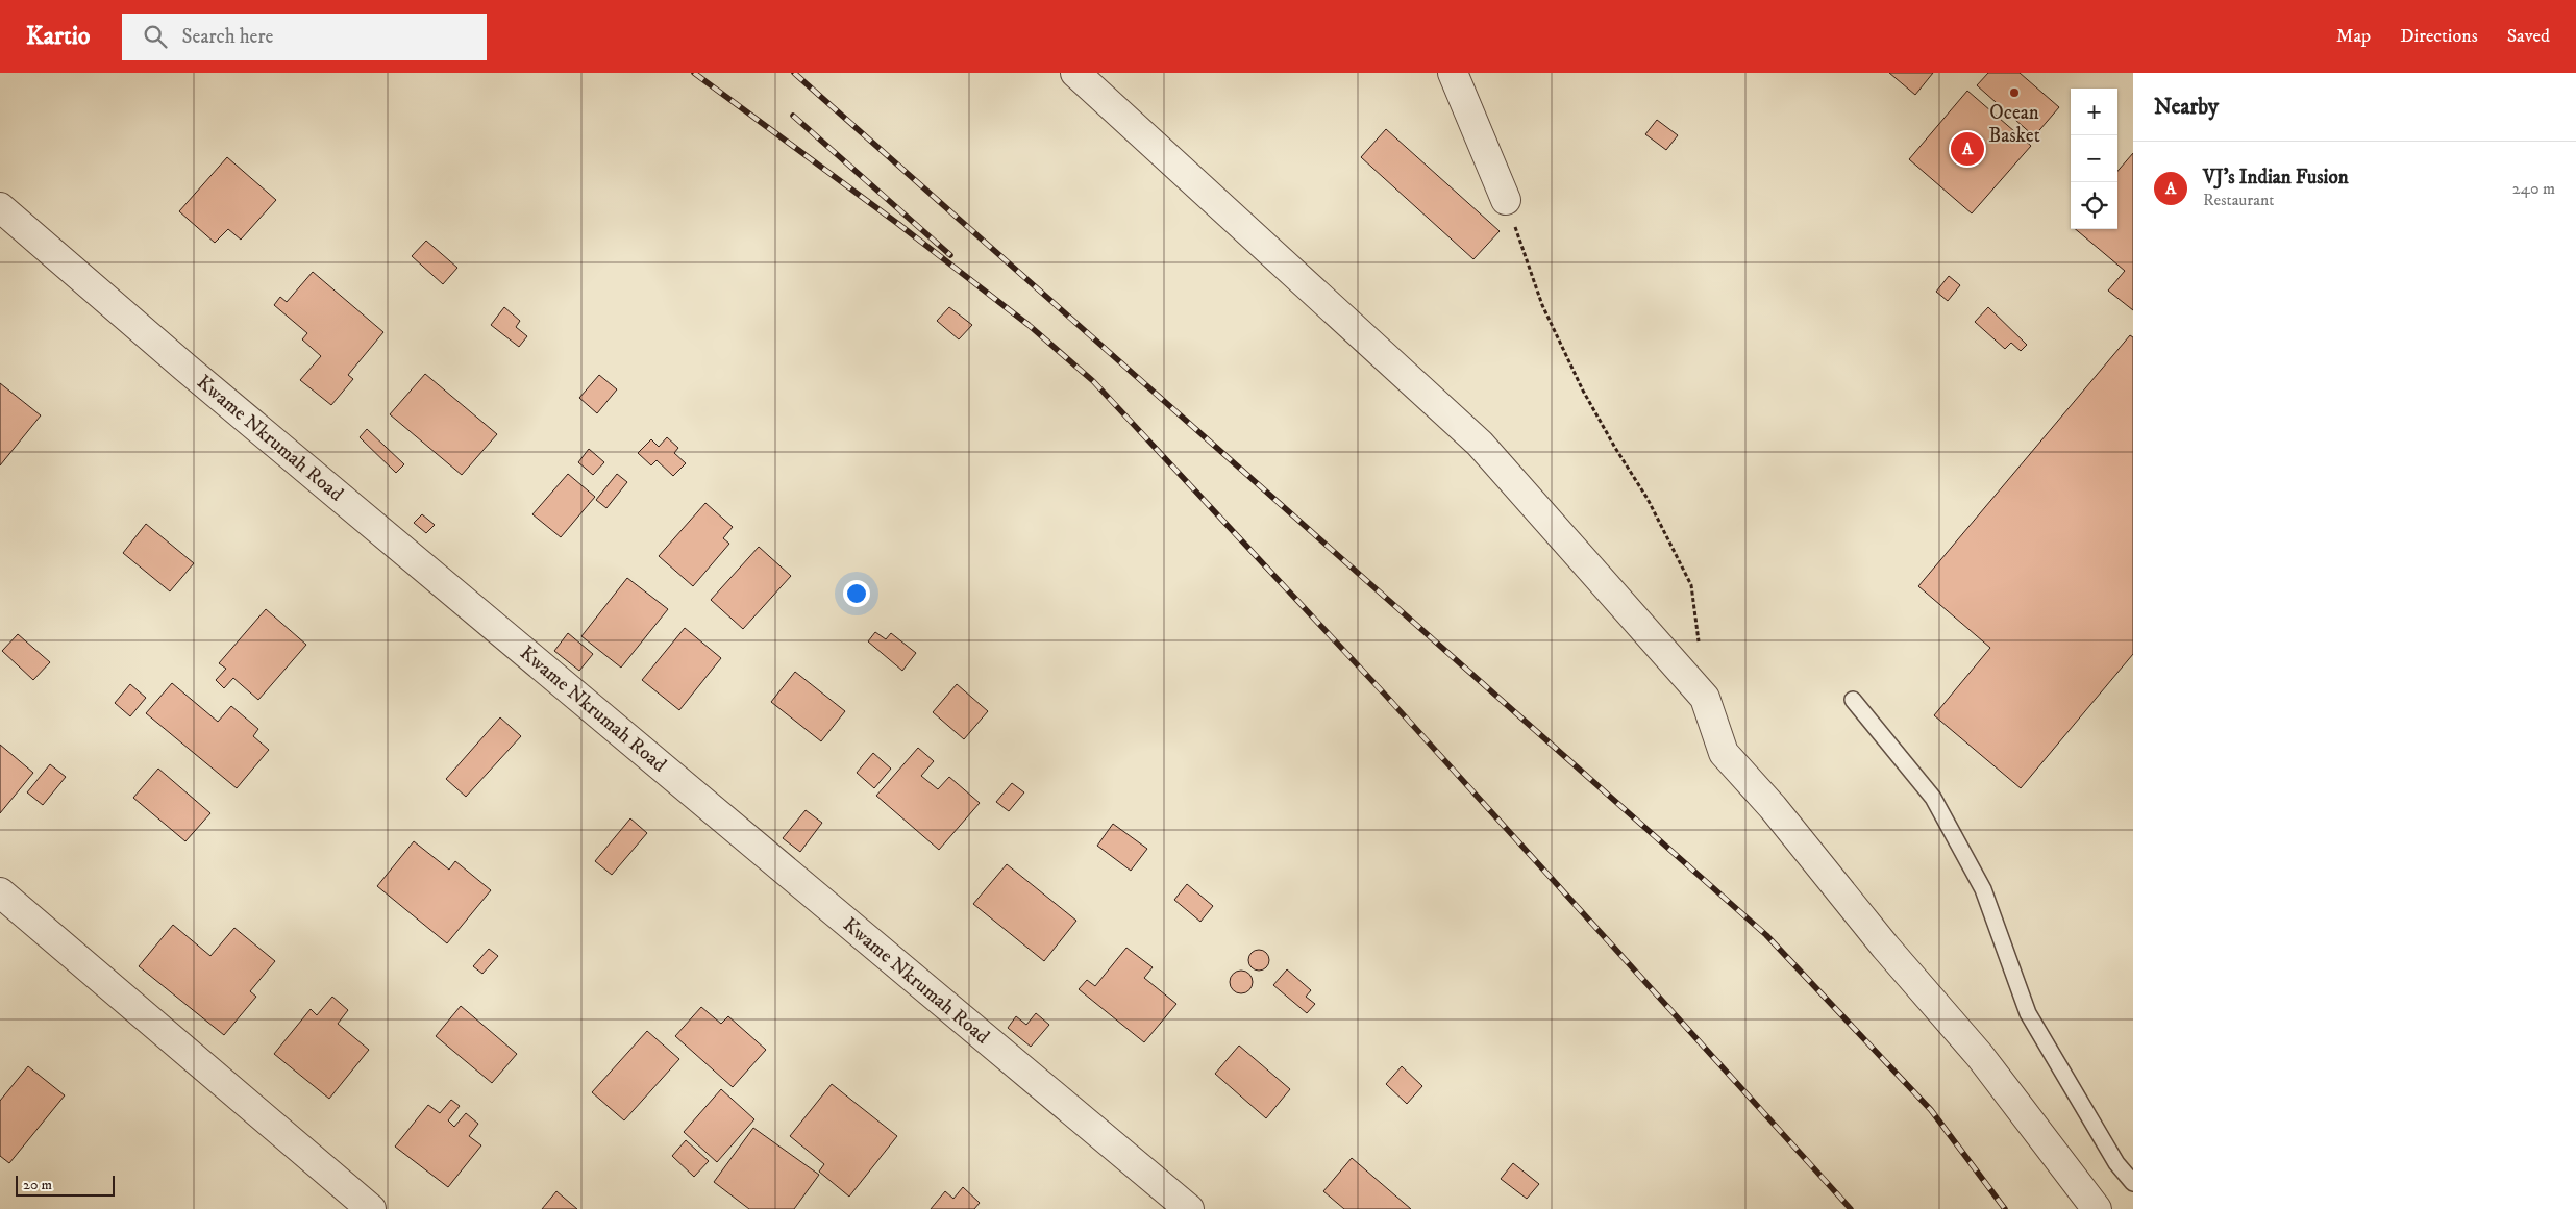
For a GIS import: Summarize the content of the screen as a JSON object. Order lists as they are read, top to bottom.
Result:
{
  "streets": {
    "street": ["Kwame Nkrumah Road"]
  },
  "places": ["Ocean Basket"],
  "scale_bar": "20 m",
  "page": {
    "header": "Kartio",
    "search": "Search here",
    "nav": ["Map", "Directions", "Saved"],
    "heading": "Nearby",
    "map_buttons": ["+", "−"],
    "pins": "A",
    "list": [
      {
        "mark": "A",
        "name": "VJ's Indian Fusion",
        "note": "Restaurant",
        "value": "240 m"
      }
    ],
    "scale": "20 m"
  }
}
